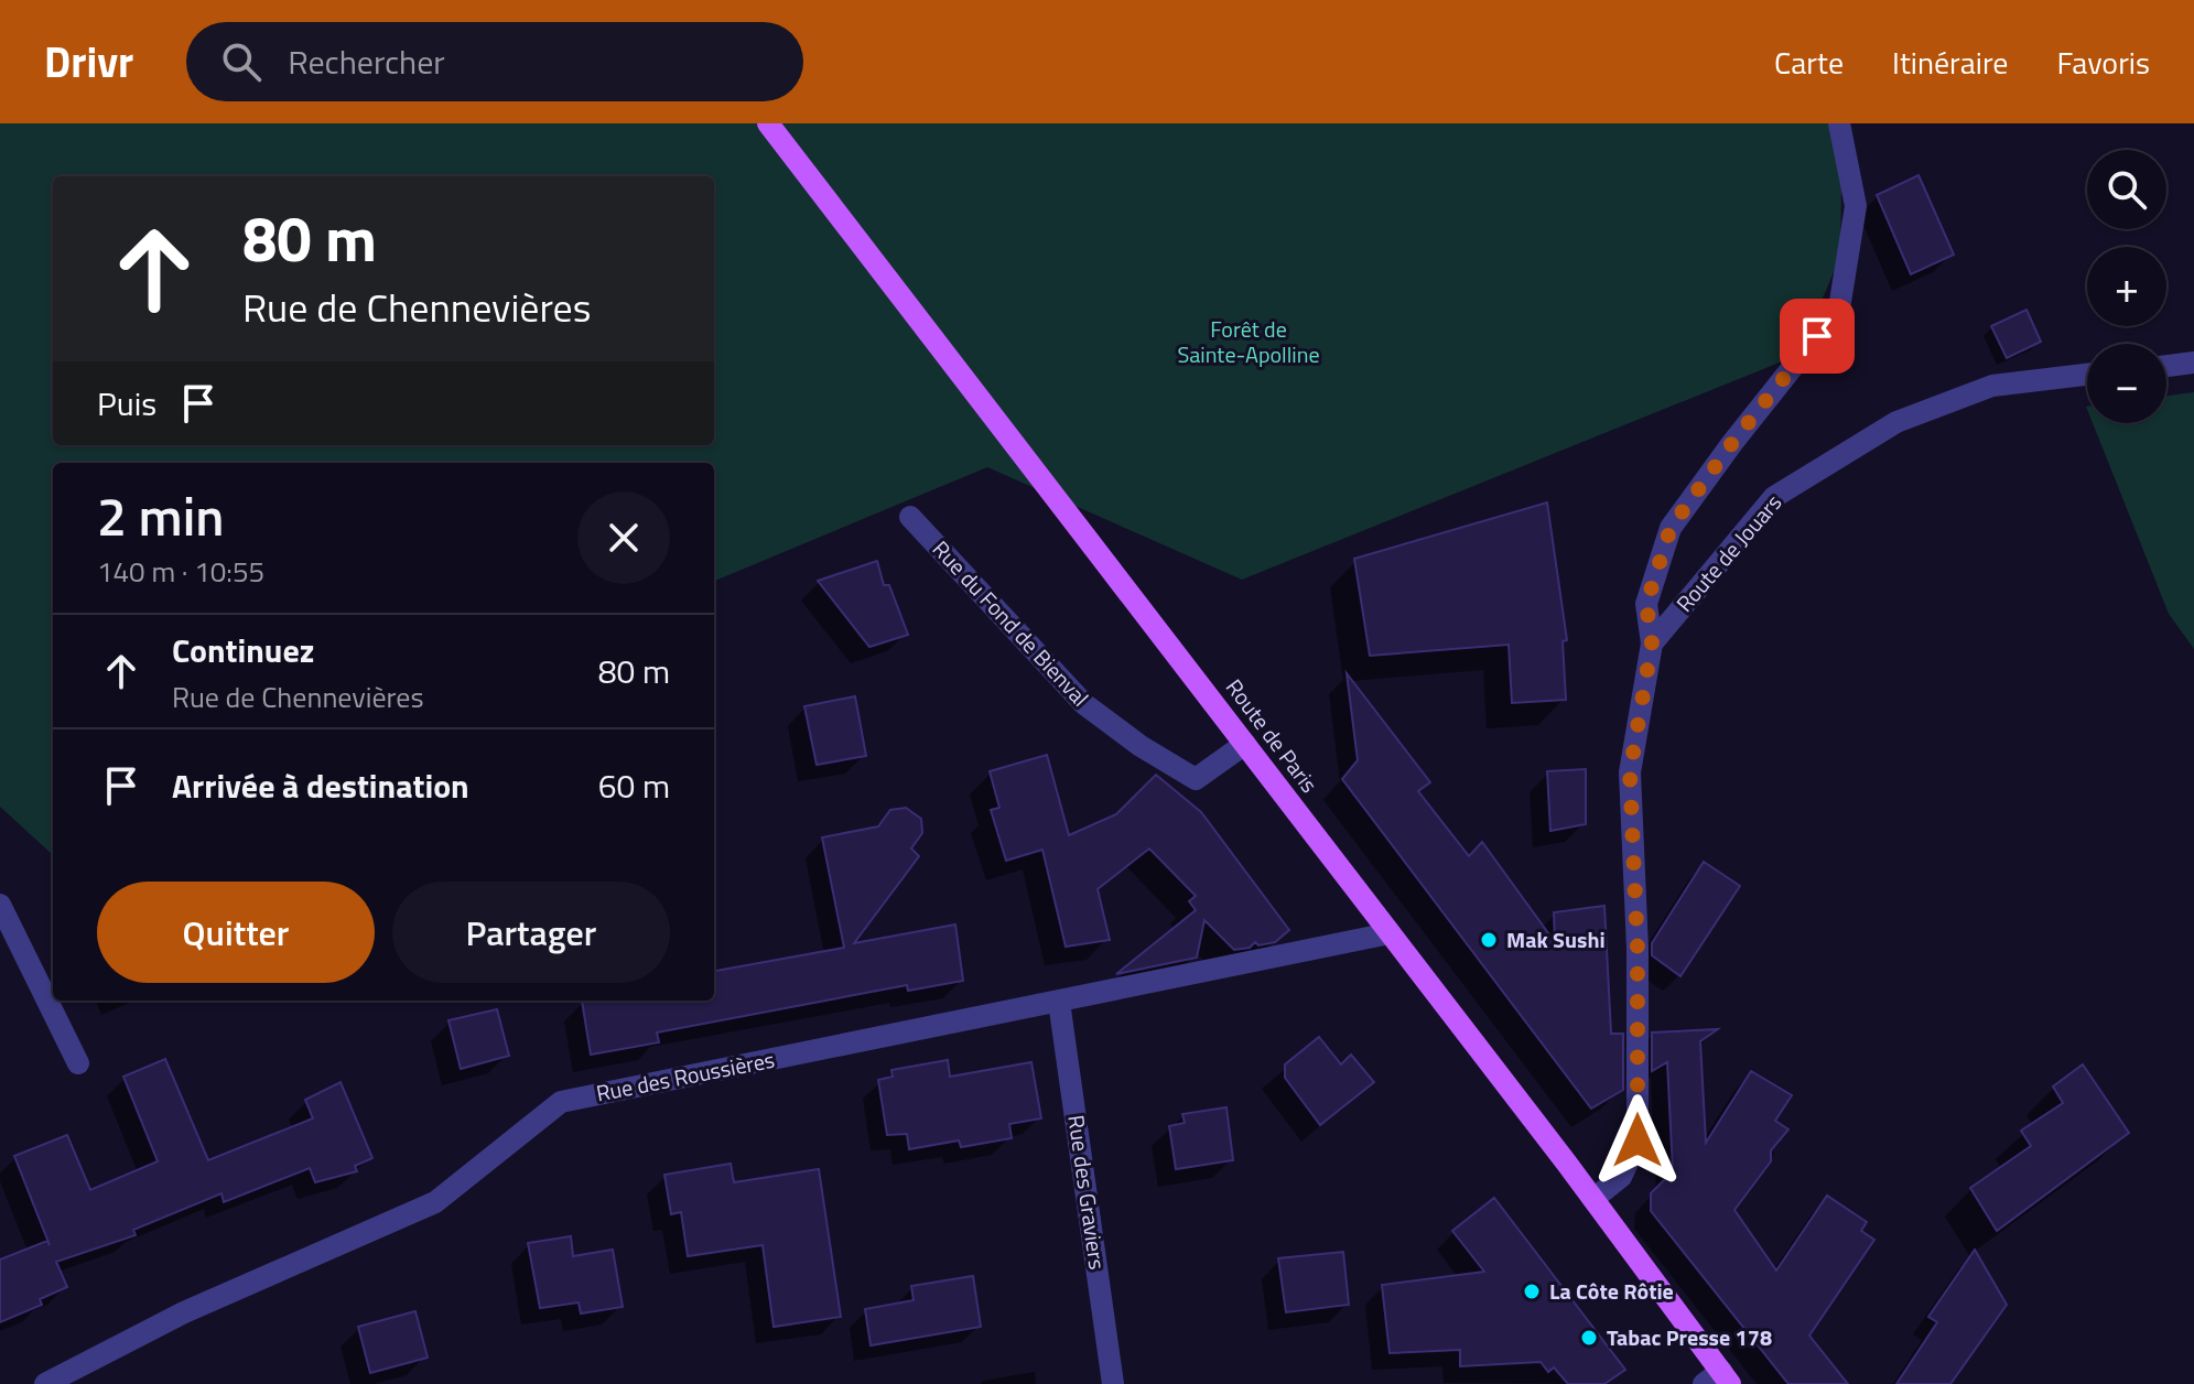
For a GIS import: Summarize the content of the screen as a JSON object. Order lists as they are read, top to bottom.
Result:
{
  "streets": {
    "main road": ["Route de Paris"],
    "street": [
      "Route de Jouars",
      "Rue du Fond de Bienval",
      "Rue des Roussières",
      "Rue des Graviers"
    ]
  },
  "crossings": [
    ["Rue du Fond de Bienval", "Route de Paris"],
    ["Route de Paris", "Rue des Roussières"],
    ["Rue des Roussières", "Rue des Graviers"]
  ],
  "parks": ["Forêt de Sainte-Apolline"],
  "places": ["Mak Sushi", "La Côte Rôtie", "Tabac Presse 178"],
  "page": {
    "header": "Drivr",
    "search": "Rechercher",
    "nav": ["Carte", "Itinéraire", "Favoris"],
    "map_buttons": ["+", "−"],
    "turn": ["80 m", "Rue de Chennevières"],
    "then": "Puis",
    "heading": ["2 min", "140 m · 10:55"],
    "list": [
      {
        "name": "Continuez",
        "note": "Rue de Chennevières",
        "value": "80 m"
      },
      {
        "name": "Arrivée à destination",
        "value": "60 m"
      }
    ],
    "buttons": ["Quitter", "Partager"]
  }
}
